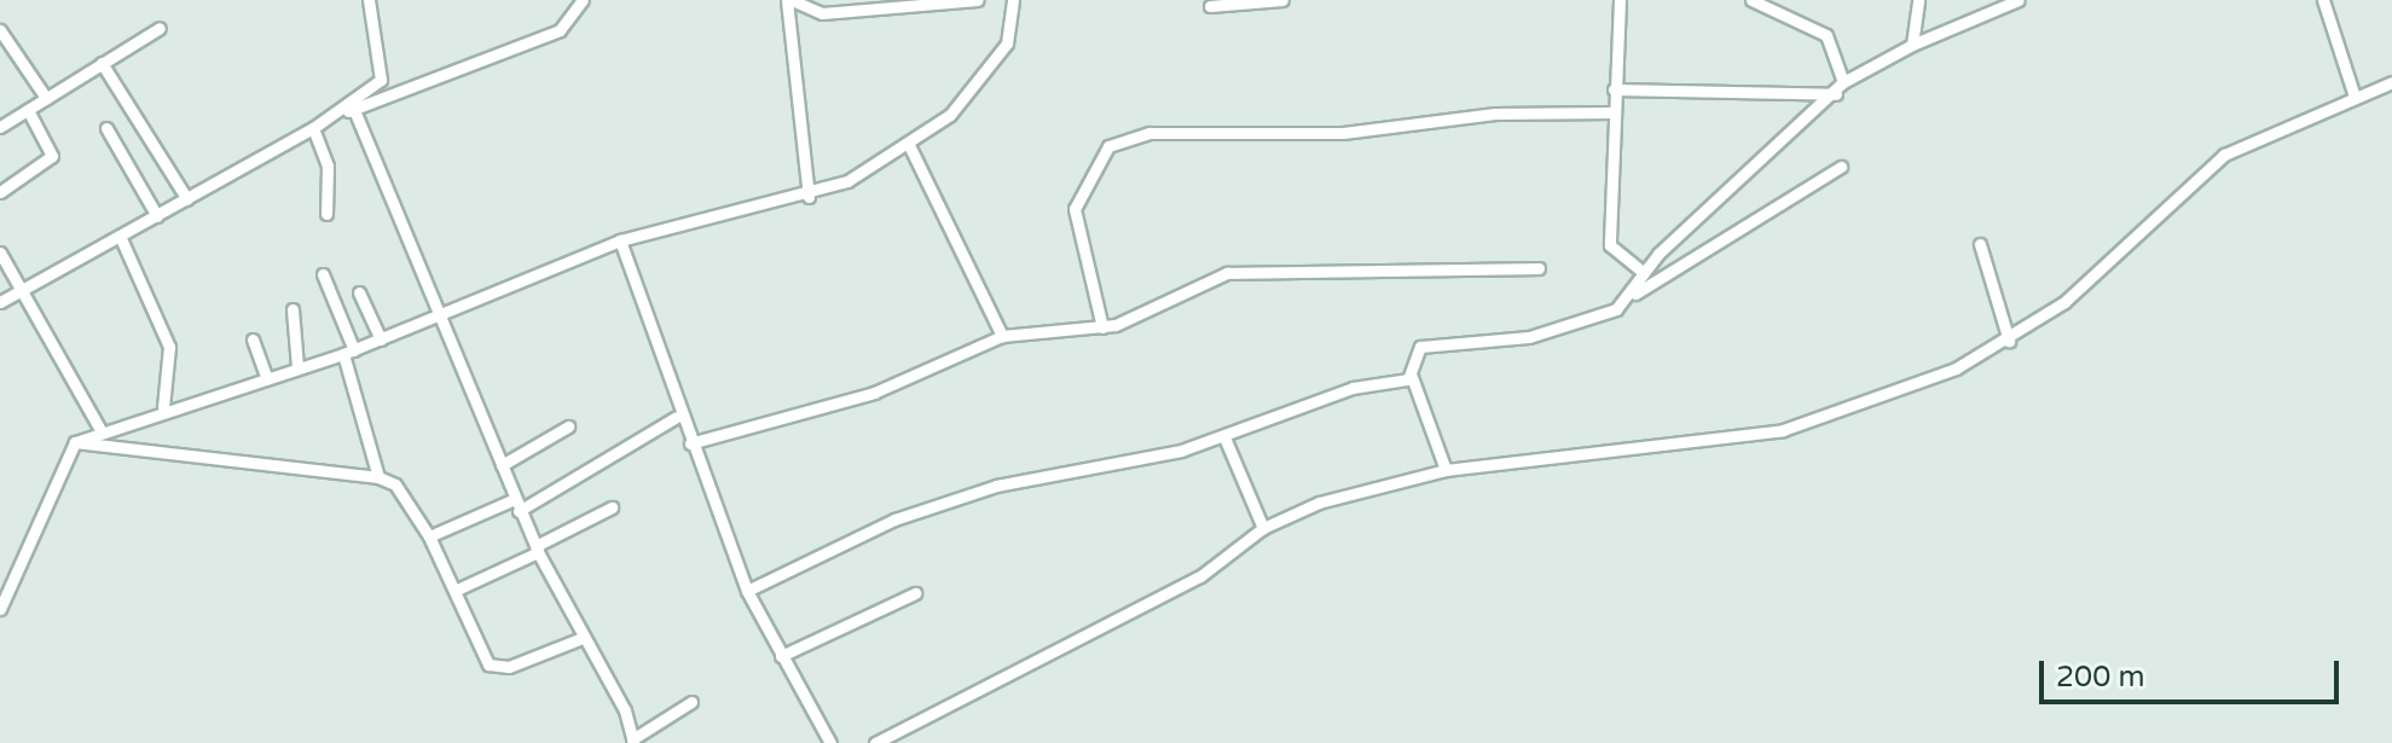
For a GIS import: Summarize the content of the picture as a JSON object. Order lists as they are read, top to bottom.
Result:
{
  "scale_bar": "200 m"
}
